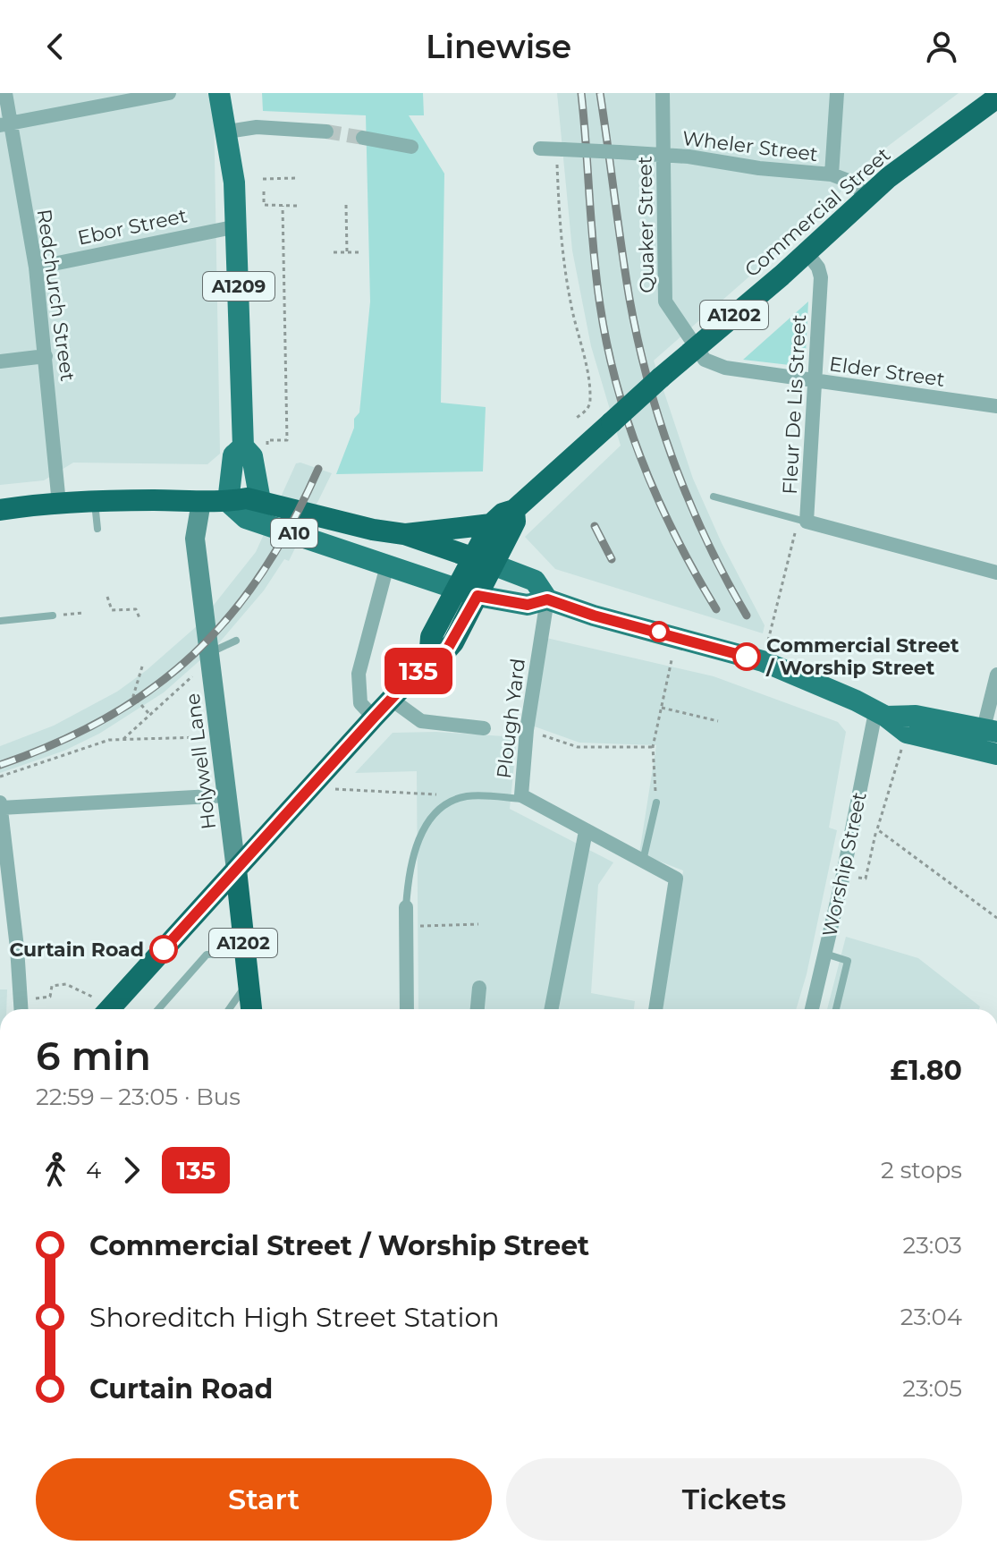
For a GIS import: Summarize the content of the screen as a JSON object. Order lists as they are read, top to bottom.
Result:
{
  "streets": {
    "highway": [
      "Commercial Street",
      "A1202",
      "A10",
      "Holywell Lane"
    ],
    "main road": ["A1209"],
    "street": [
      "Wheler Street",
      "Quaker Street",
      "Ebor Street",
      "Redchurch Street",
      "Elder Street",
      "Fleur De Lis Street",
      "Plough Yard",
      "Worship Street"
    ]
  },
  "crossings": [
    ["Wheler Street", "Commercial Street"],
    ["Wheler Street", "Quaker Street"],
    ["Commercial Street", "Quaker Street"],
    ["Commercial Street", "A1202"],
    ["Commercial Street", "Elder Street"],
    ["Commercial Street", "Fleur De Lis Street"],
    ["Quaker Street", "Elder Street"],
    ["Ebor Street", "A1209"],
    ["Ebor Street", "Redchurch Street"],
    ["A1209", "A10"],
    ["Redchurch Street", "A10"],
    ["A1202", "A10"],
    ["A1202", "Holywell Lane"],
    ["Elder Street", "Fleur De Lis Street"],
    ["A10", "Plough Yard"],
    ["A10", "Holywell Lane"],
    ["A10", "Worship Street"]
  ],
  "places": ["Commercial Street / Worship Street", "Curtain Road"],
  "lines": ["bus line 135"],
  "page": {
    "header": "Linewise",
    "on_map": "135",
    "heading": ["6 min", "22:59 – 23:05 · Bus", "£1.80"],
    "legs": ["4", "135", "2 stops"],
    "list": [
      {
        "name": "Commercial Street / Worship Street",
        "value": "23:03"
      },
      {
        "name": "Shoreditch High Street Station",
        "value": "23:04"
      },
      {
        "name": "Curtain Road",
        "value": "23:05"
      }
    ],
    "buttons": ["Start", "Tickets"]
  }
}
